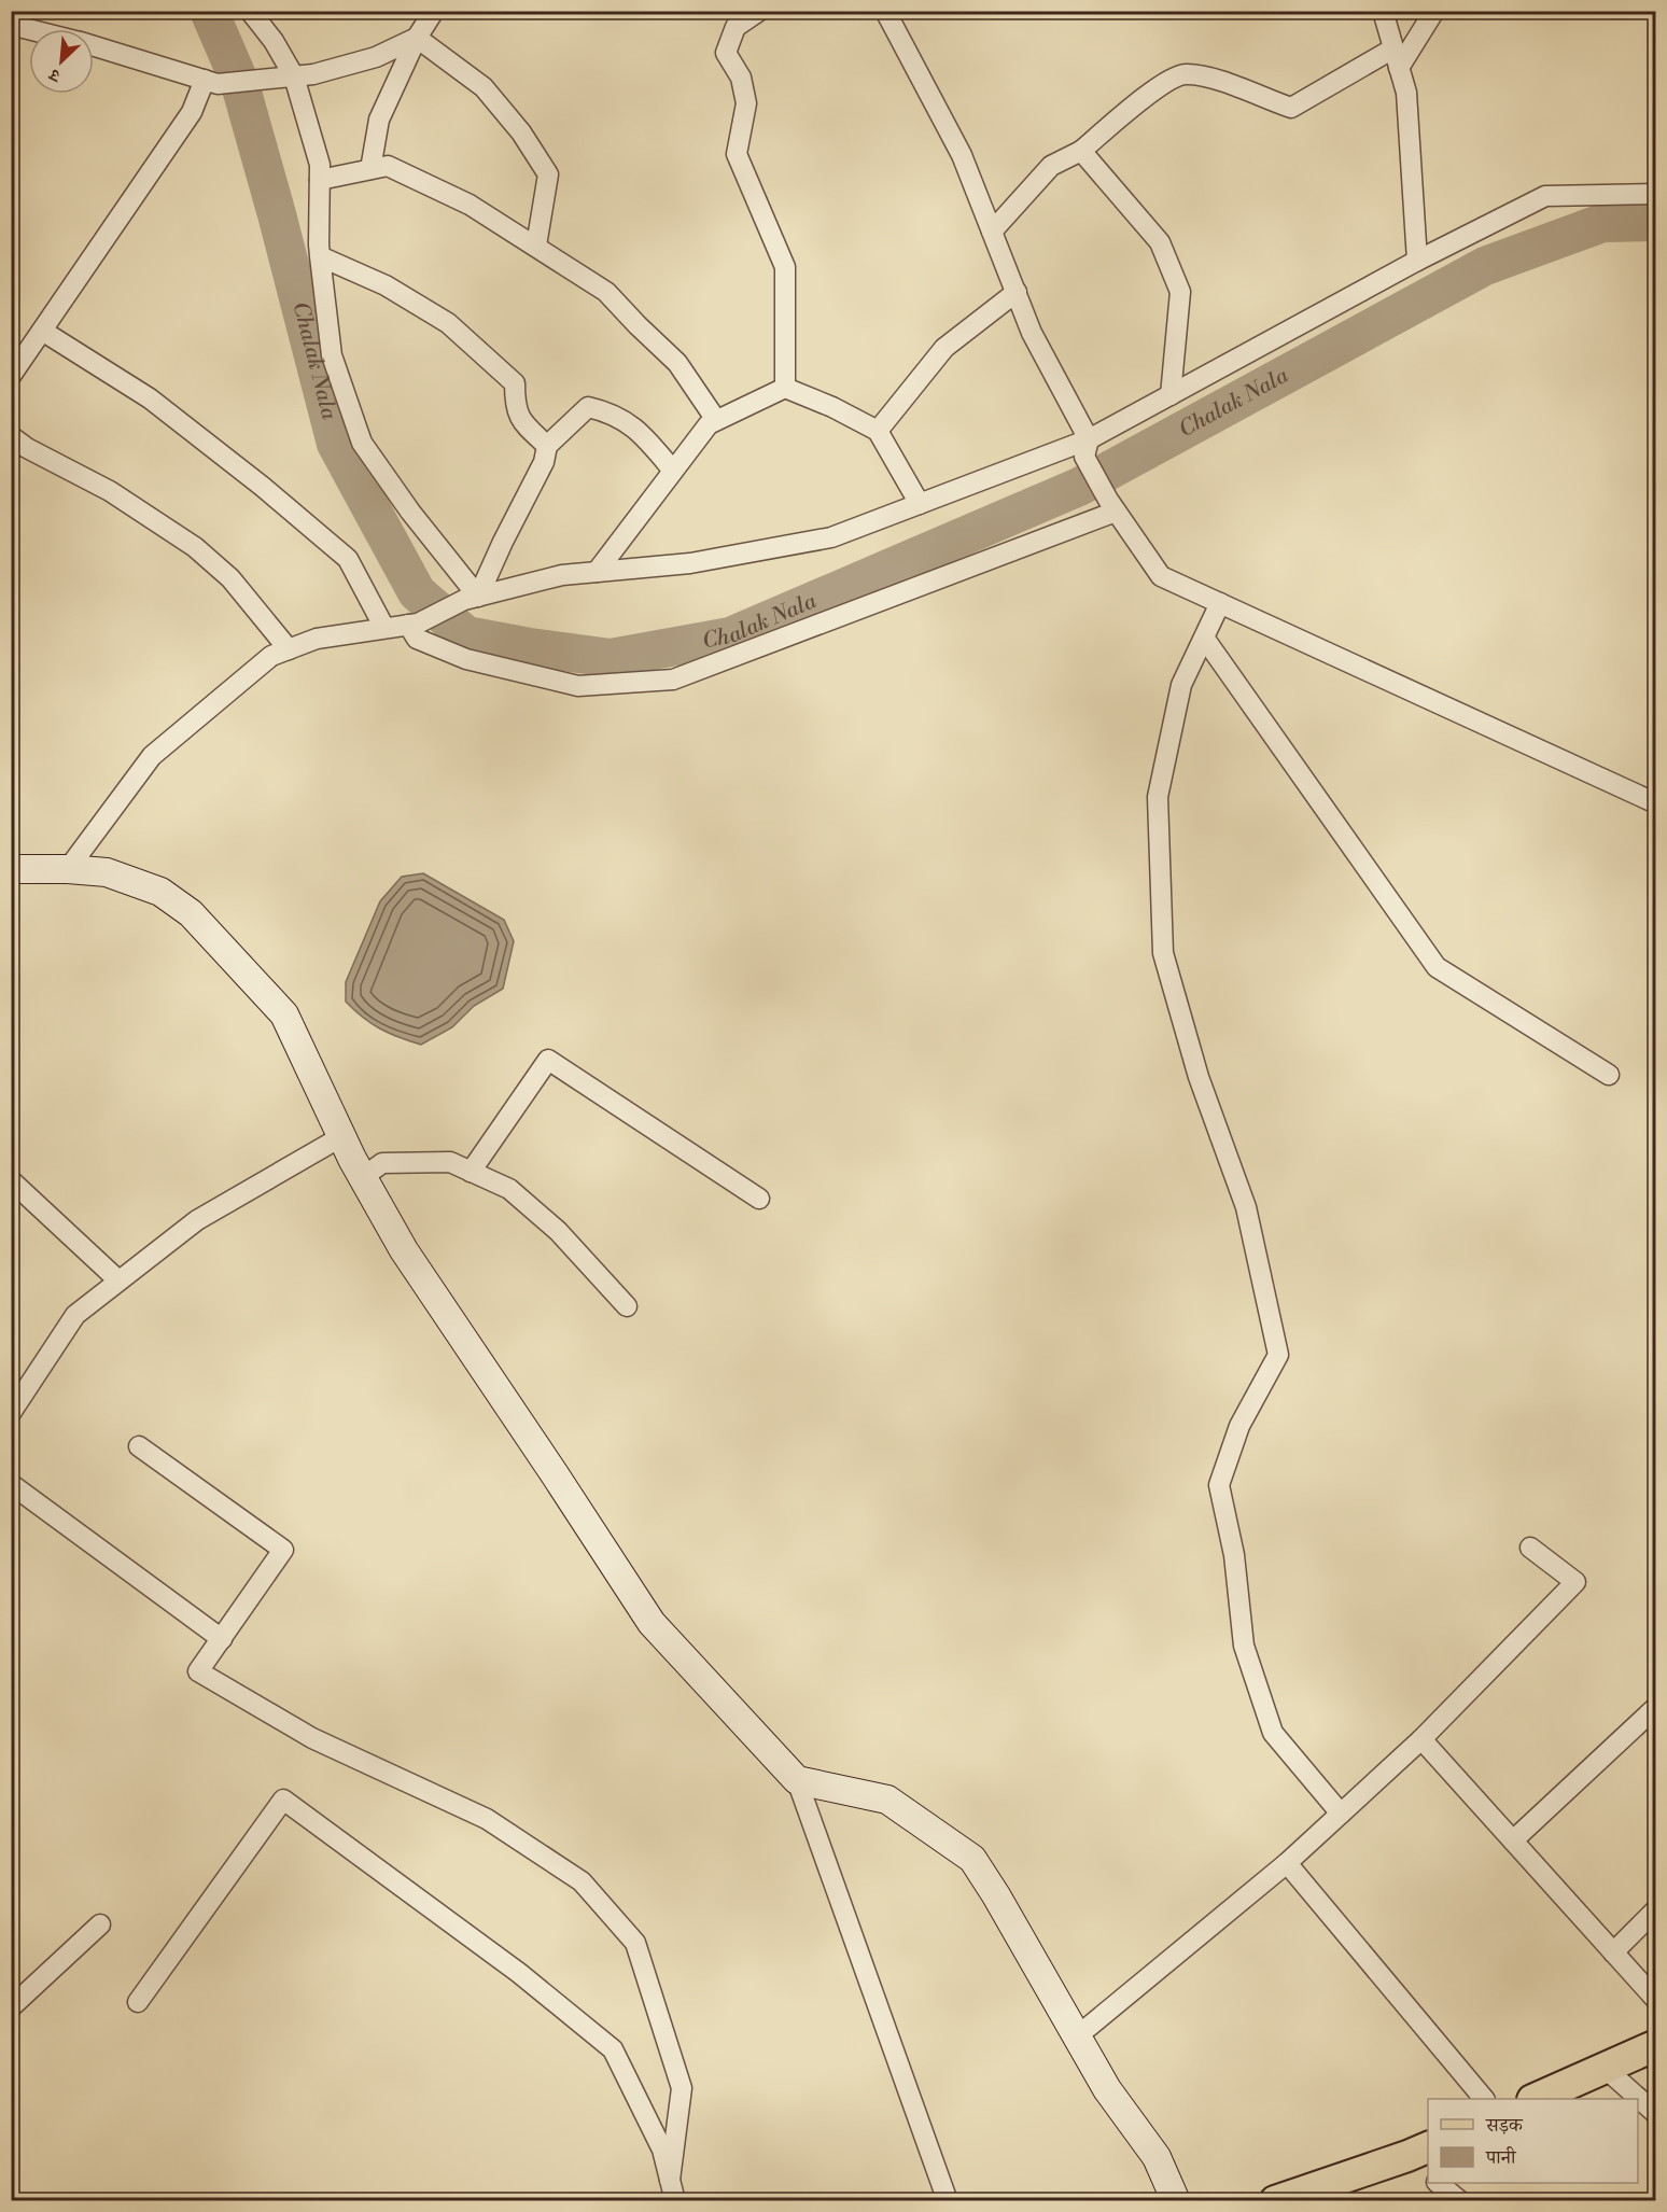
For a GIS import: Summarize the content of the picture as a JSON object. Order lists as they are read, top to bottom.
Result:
{
  "water": ["Chalak Nala"],
  "legend": ["सड़क", "पानी"],
  "north": "bottom left"
}
